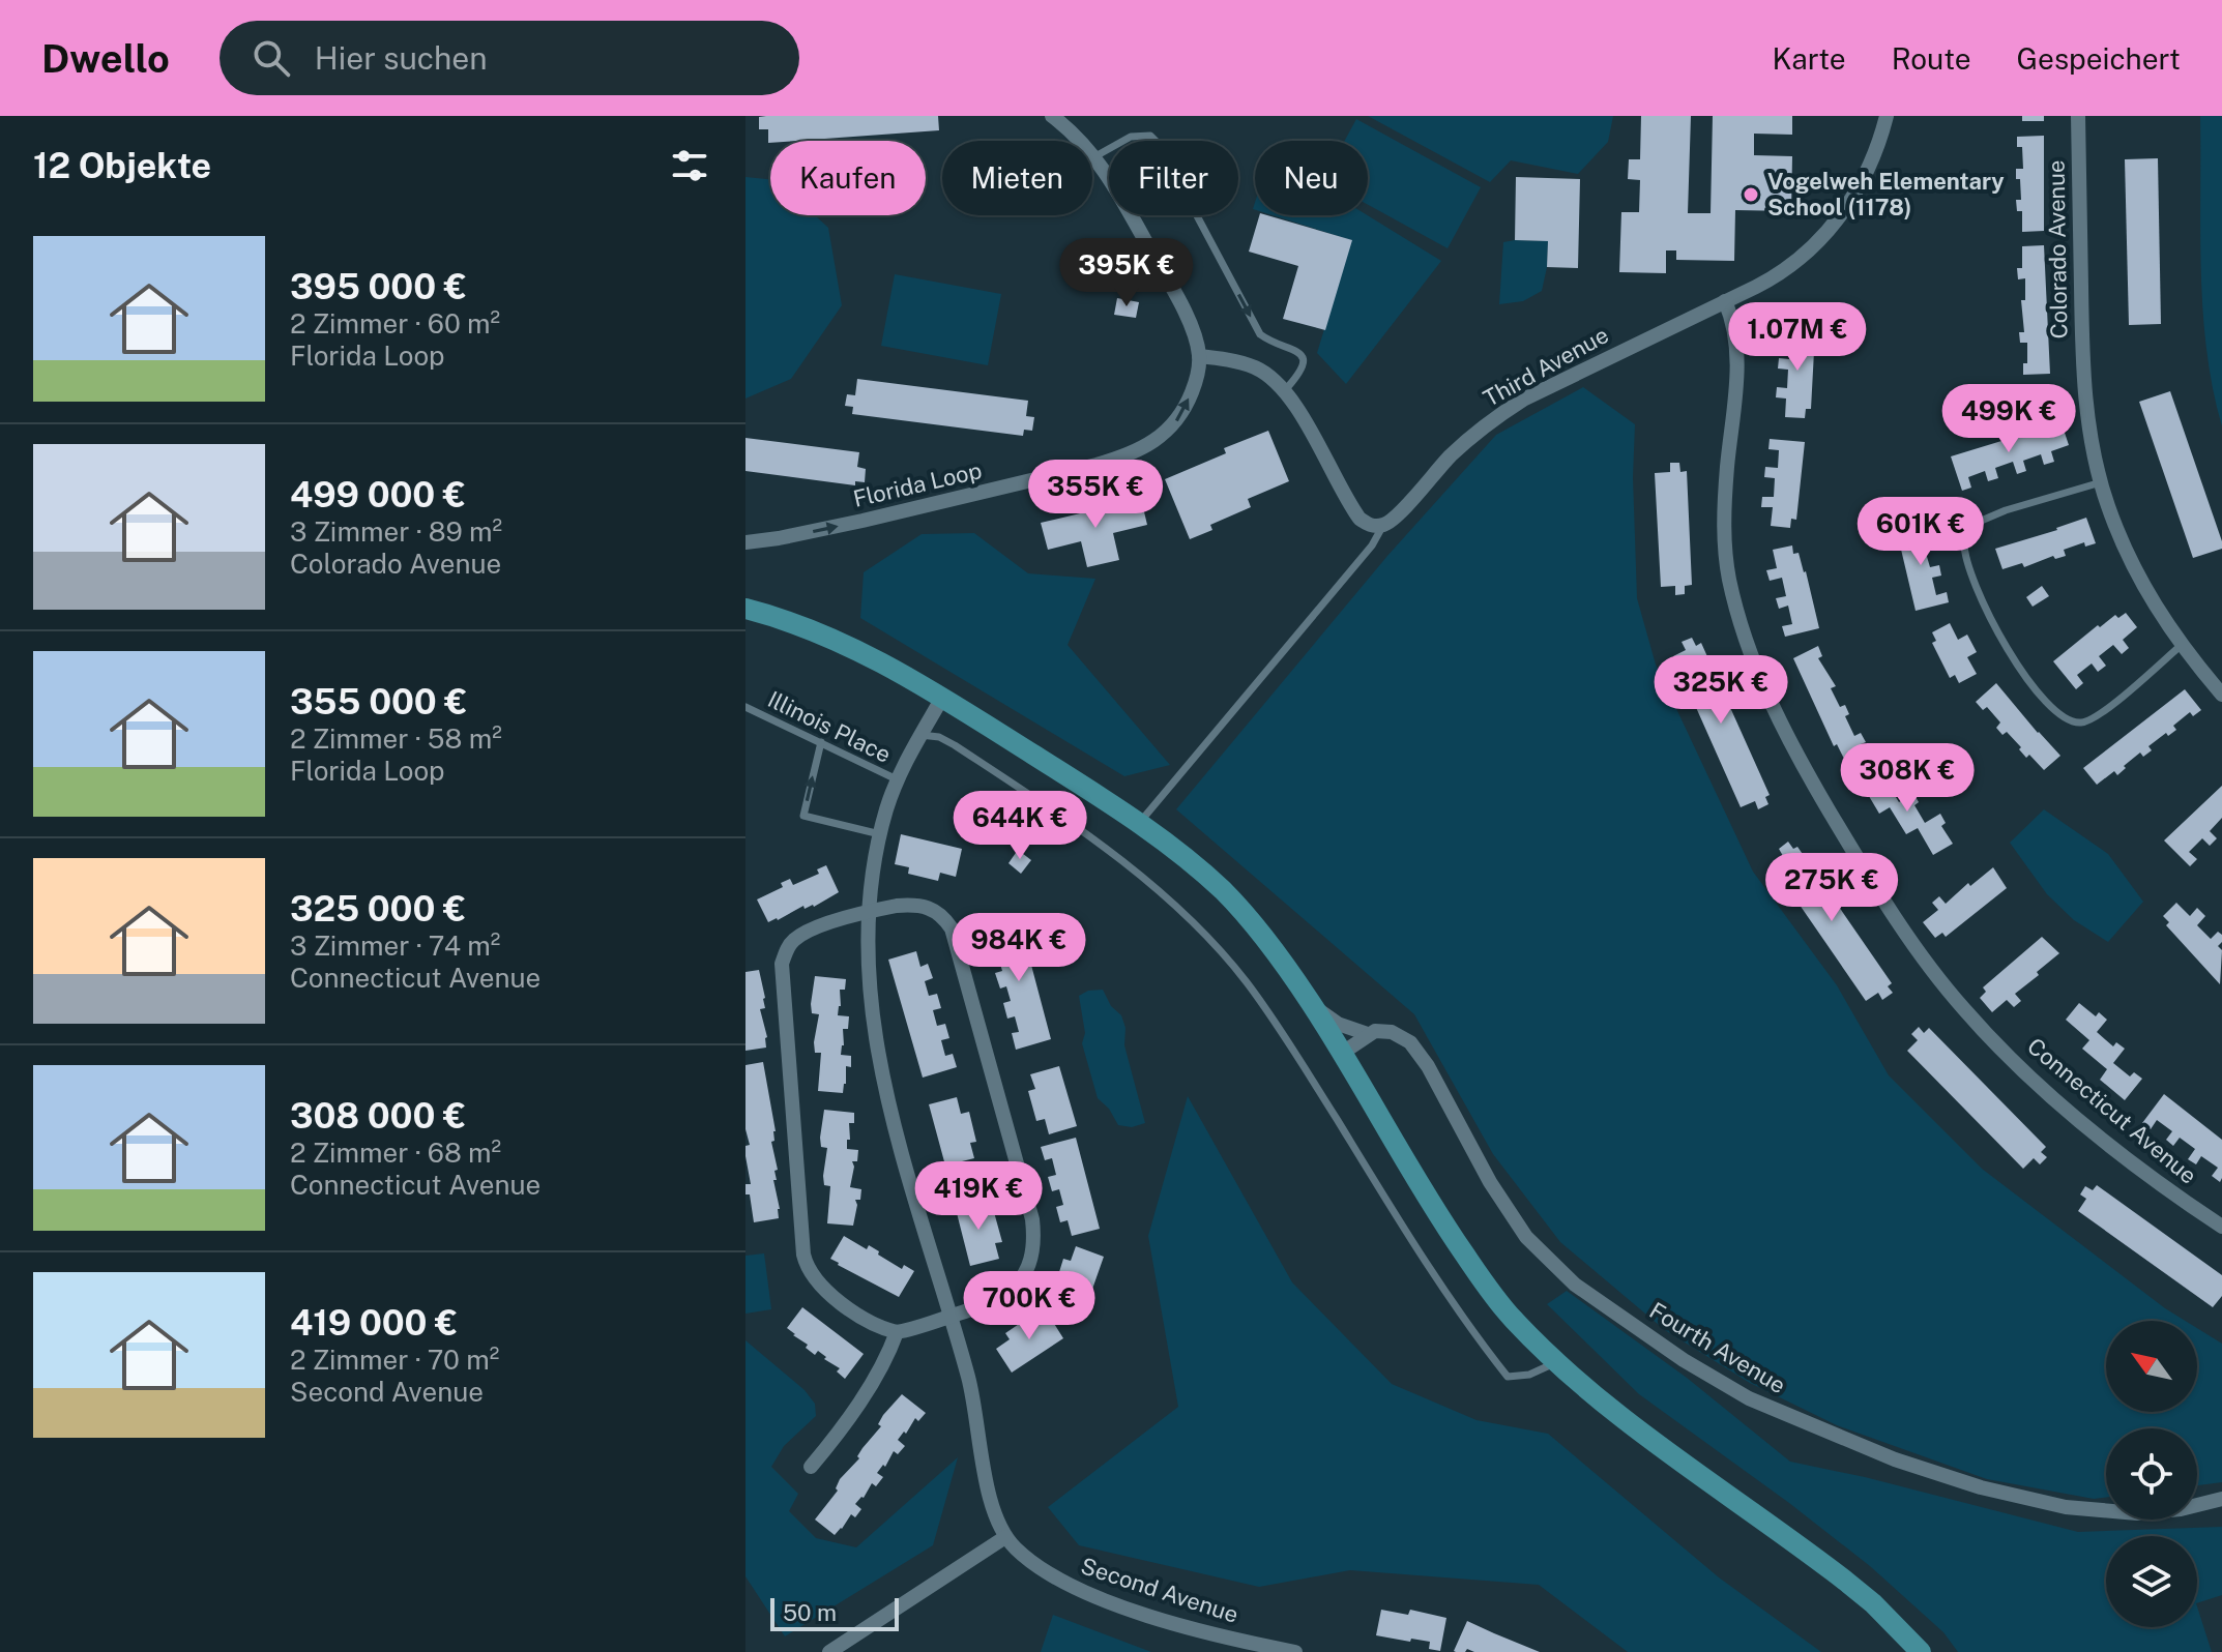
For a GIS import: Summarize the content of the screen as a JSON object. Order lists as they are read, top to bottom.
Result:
{
  "streets": {
    "street": [
      "Colorado Avenue",
      "Third Avenue",
      "Florida Loop",
      "Connecticut Avenue",
      "Fourth Avenue",
      "Second Avenue"
    ],
    "lane": ["Illinois Place"]
  },
  "crossings": [
    ["Third Avenue", "Connecticut Avenue"],
    ["Illinois Place", "Second Avenue"]
  ],
  "one_way": ["Florida Loop"],
  "places": ["Vogelweh Elementary School (1178)"],
  "scale_bar": "50 m",
  "north": "top left",
  "page": {
    "header": "Dwello",
    "search": "Hier suchen",
    "nav": ["Karte", "Route", "Gespeichert"],
    "heading": "12 Objekte",
    "chip": [
      "Kaufen",
      "Mieten",
      "Filter",
      "Neu"
    ],
    "list": [
      {
        "name": "395 000 €",
        "note": "2 Zimmer · 60 m² · Florida Loop"
      },
      {
        "name": "499 000 €",
        "note": "3 Zimmer · 89 m² · Colorado Avenue"
      },
      {
        "name": "355 000 €",
        "note": "2 Zimmer · 58 m² · Florida Loop"
      },
      {
        "name": "325 000 €",
        "note": "3 Zimmer · 74 m² · Connecticut Avenue"
      },
      {
        "name": "308 000 €",
        "note": "2 Zimmer · 68 m² · Connecticut Avenue"
      },
      {
        "name": "419 000 €",
        "note": "2 Zimmer · 70 m² · Second Avenue"
      }
    ],
    "price": [
      "395K €",
      "1.07M €",
      "499K €",
      "355K €",
      "601K €",
      "325K €",
      "308K €",
      "644K €",
      "275K €",
      "984K €",
      "419K €",
      "700K €"
    ],
    "scale": "50 m"
  }
}
